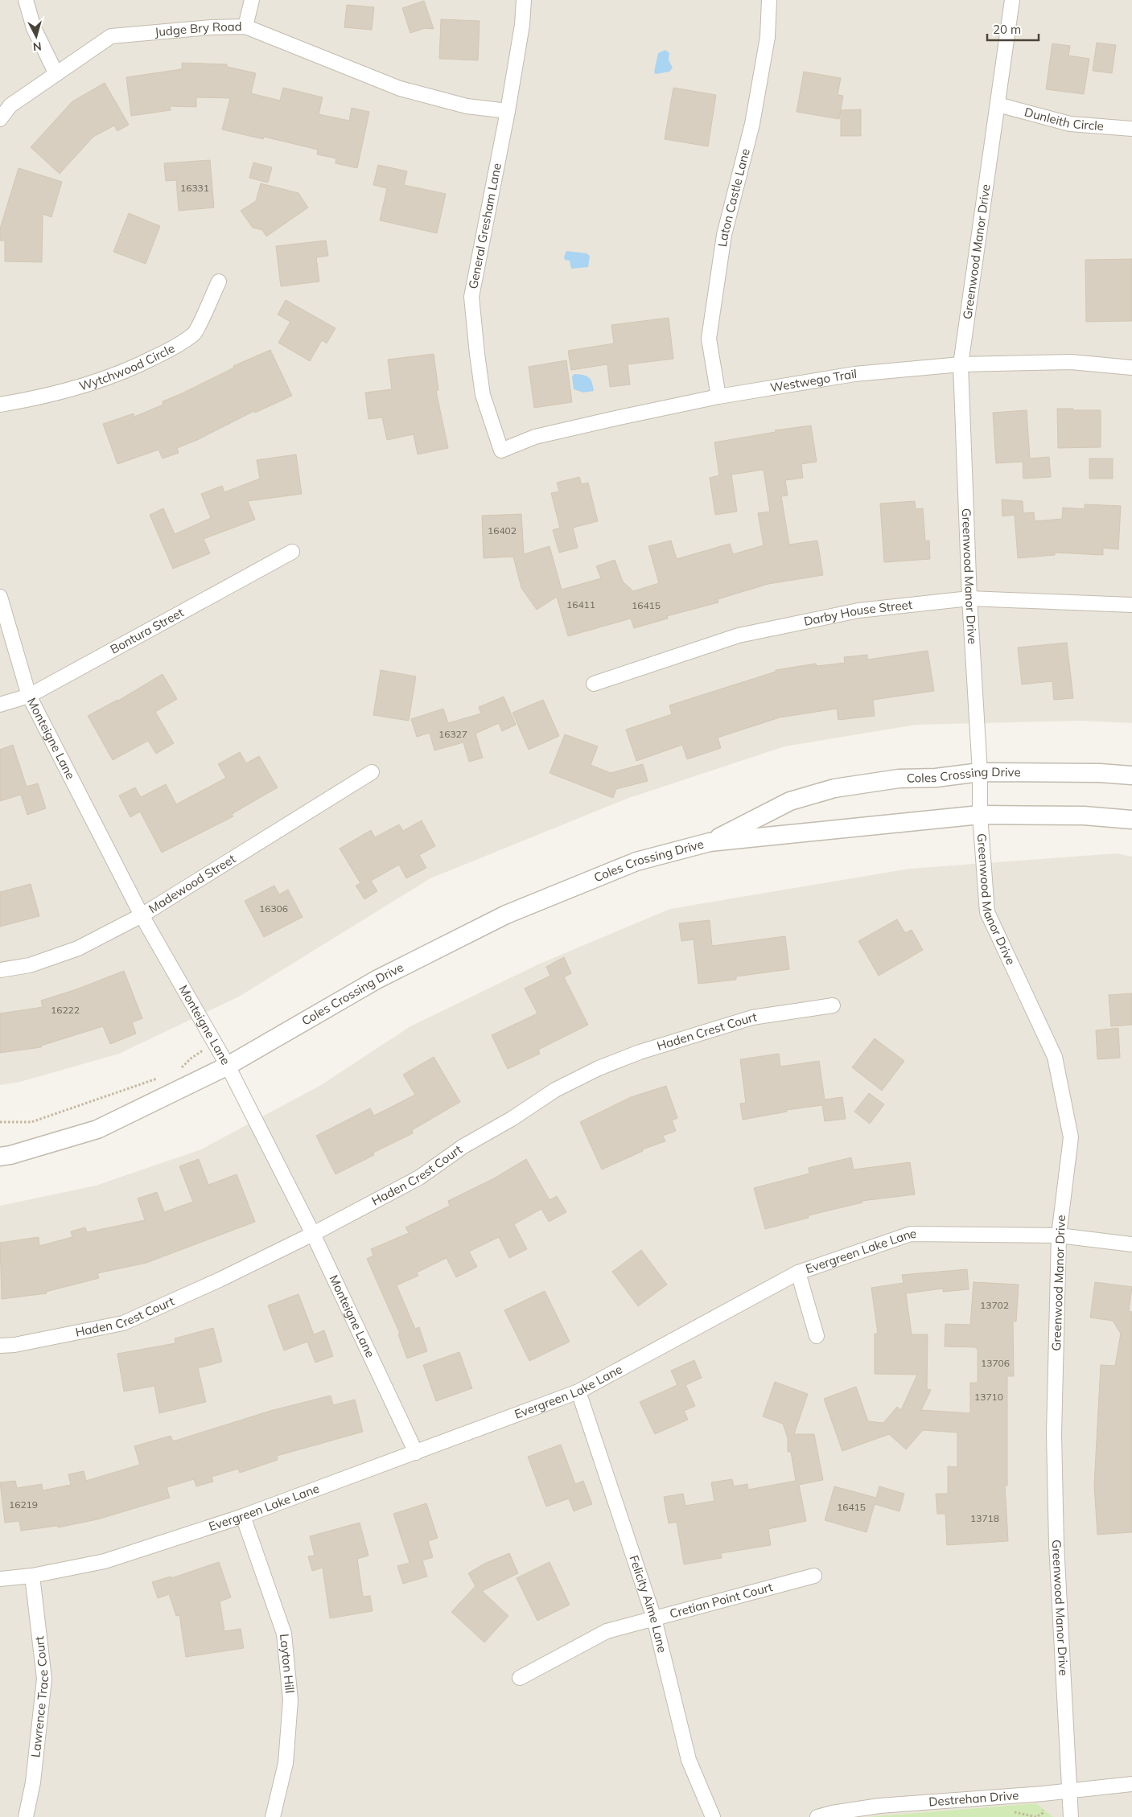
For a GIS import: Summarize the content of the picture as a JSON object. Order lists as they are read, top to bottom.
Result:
{
  "streets": {
    "street": [
      "Judge Bry Road",
      "Dunleith Circle",
      "Laton Castle Lane",
      "General Gresham Lane",
      "Greenwood Manor Drive",
      "Wytchwood Circle",
      "Westwego Trail",
      "Darby House Street",
      "Bontura Street",
      "Monteigne Lane",
      "Coles Crossing Drive",
      "Madewood Street",
      "Haden Crest Court",
      "Evergreen Lake Lane",
      "Cretian Point Court",
      "Felicity Aime Lane",
      "Layton Hill",
      "Lawrence Trace Court",
      "Destrehan Drive"
    ]
  },
  "crossings": [
    ["Judge Bry Road", "General Gresham Lane"],
    ["Dunleith Circle", "Greenwood Manor Drive"],
    ["Laton Castle Lane", "Westwego Trail"],
    ["General Gresham Lane", "Westwego Trail"],
    ["Greenwood Manor Drive", "Westwego Trail"],
    ["Greenwood Manor Drive", "Darby House Street"],
    ["Greenwood Manor Drive", "Coles Crossing Drive"],
    ["Greenwood Manor Drive", "Evergreen Lake Lane"],
    ["Greenwood Manor Drive", "Destrehan Drive"],
    ["Bontura Street", "Monteigne Lane"],
    ["Monteigne Lane", "Coles Crossing Drive"],
    ["Monteigne Lane", "Madewood Street"],
    ["Monteigne Lane", "Haden Crest Court"],
    ["Monteigne Lane", "Evergreen Lake Lane"],
    ["Evergreen Lake Lane", "Felicity Aime Lane"],
    ["Evergreen Lake Lane", "Layton Hill"],
    ["Evergreen Lake Lane", "Lawrence Trace Court"],
    ["Cretian Point Court", "Felicity Aime Lane"]
  ],
  "house_numbers": [
    "16331",
    "16402",
    "16411",
    "16415",
    "16327",
    "16306",
    "16222",
    "13702",
    "13706",
    "13710",
    "16219",
    "16415",
    "13718"
  ],
  "scale_bar": "20 m",
  "north": "bottom"
}
